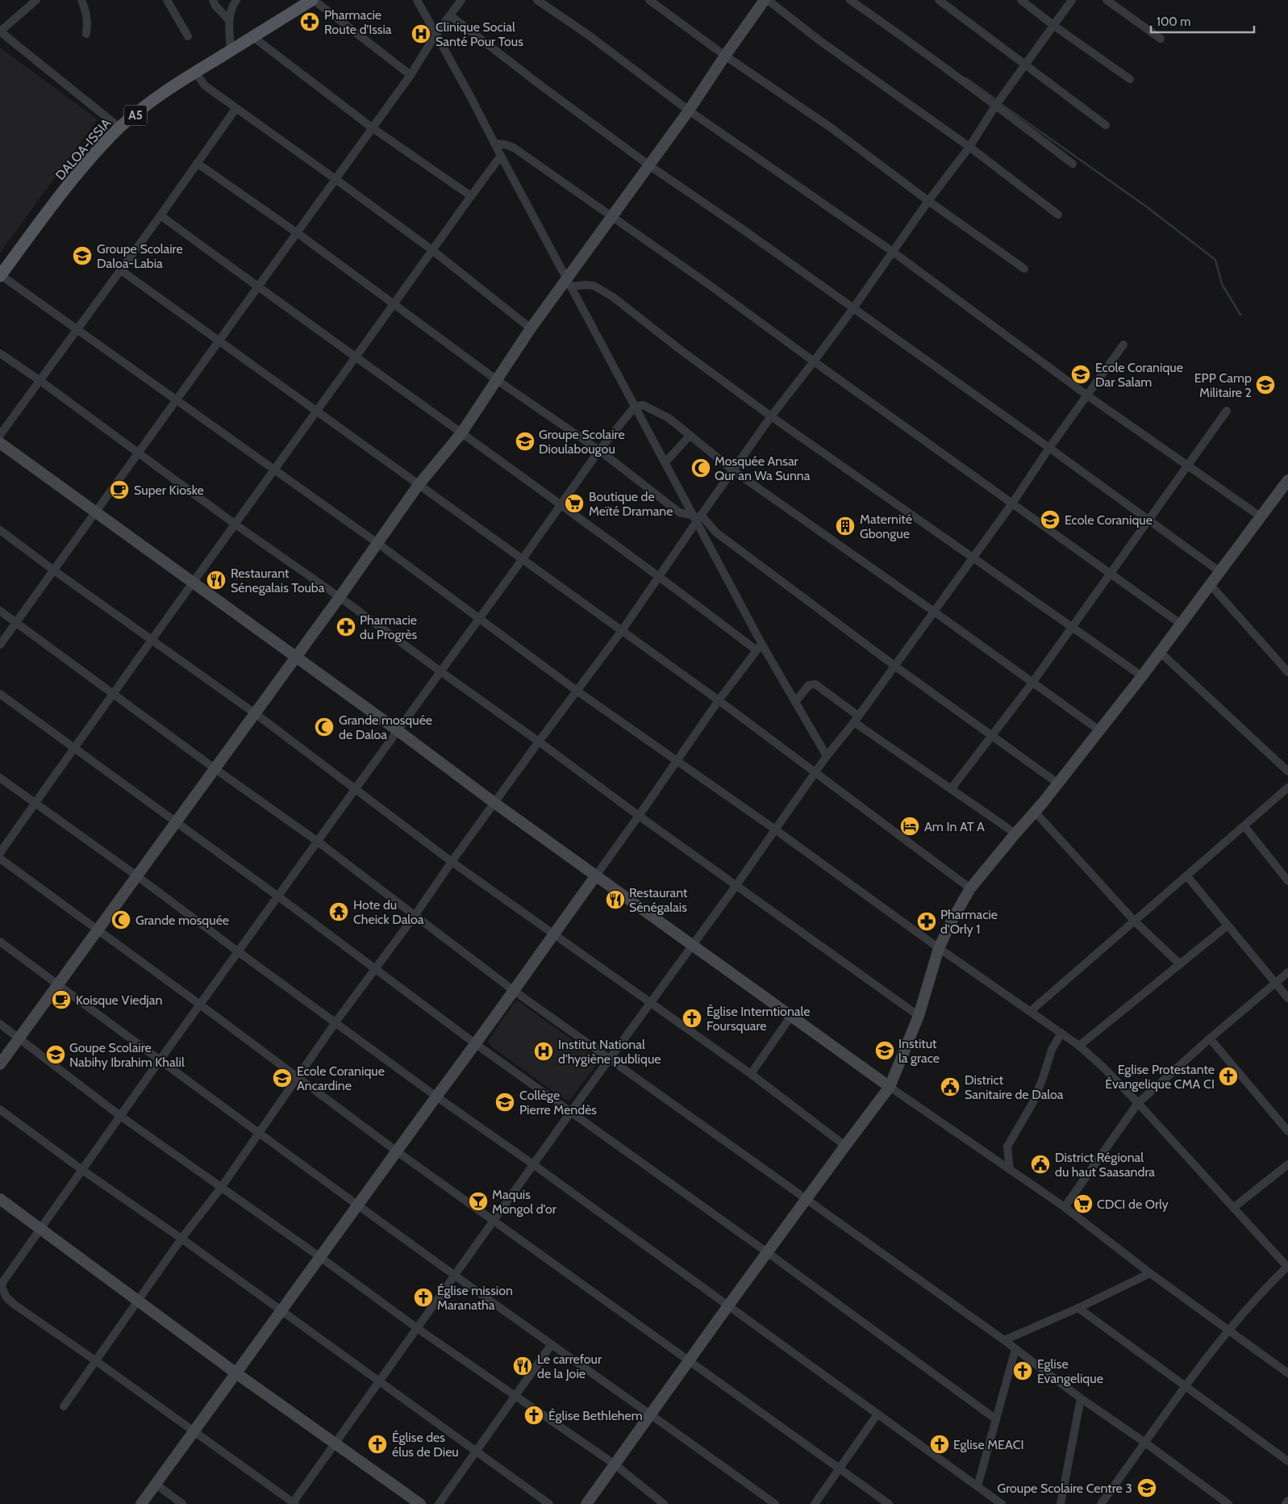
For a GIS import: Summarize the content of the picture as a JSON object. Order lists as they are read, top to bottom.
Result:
{
  "streets": {
    "main road": ["A5", "DALOA-ISSIA"]
  },
  "places": {
    "pharmacy": ["Pharmacie Route d'Issia", "Pharmacie du Progrès", "Pharmacie d'Orly 1"],
    "hospital": ["Clinique Social Santé Pour Tous", "Institut National d'hygiène publique"],
    "school or university": [
      "Groupe Scolaire Daloa-Labia",
      "Ecole Coranique Dar Salam",
      "EPP Camp Militaire 2",
      "Groupe Scolaire Dioulabougou",
      "Ecole Coranique",
      "Institut la grace",
      "Goupe Scolaire Nabihy Ibrahim Khalil",
      "Ecole Coranique Ancardine",
      "Collège Pierre Mendès",
      "Groupe Scolaire Centre 3"
    ],
    "mosque": ["Mosquée Ansar Qur an Wa Sunna", "Grande mosquée de Daloa", "Grande mosquée"],
    "cafe": ["Super Kioske", "Koisque Viedjan"],
    "supermarket": ["Boutique de Meïté Dramane", "CDCI de Orly"],
    "building": ["Maternité Gbongue"],
    "restaurant": ["Restaurant Sénegalais Touba", "Restaurant Sénégalais", "Le carrefour de la Joie"],
    "hotel": ["Am In AT A"],
    "temple": ["Hote du Cheick Daloa"],
    "church": [
      "Église Interntionale Foursquare",
      "Eglise Protestante Évangelique CMA CI",
      "Église mission Maranatha",
      "Eglise Evangelique",
      "Église Bethlehem",
      "Église des élus de Dieu",
      "Eglise MEACI"
    ],
    "public building": ["District Sanitaire de Daloa", "District Régional du haut Saasandra"],
    "bar": ["Maquis Mongol d'or"]
  },
  "scale_bar": "100 m"
}
